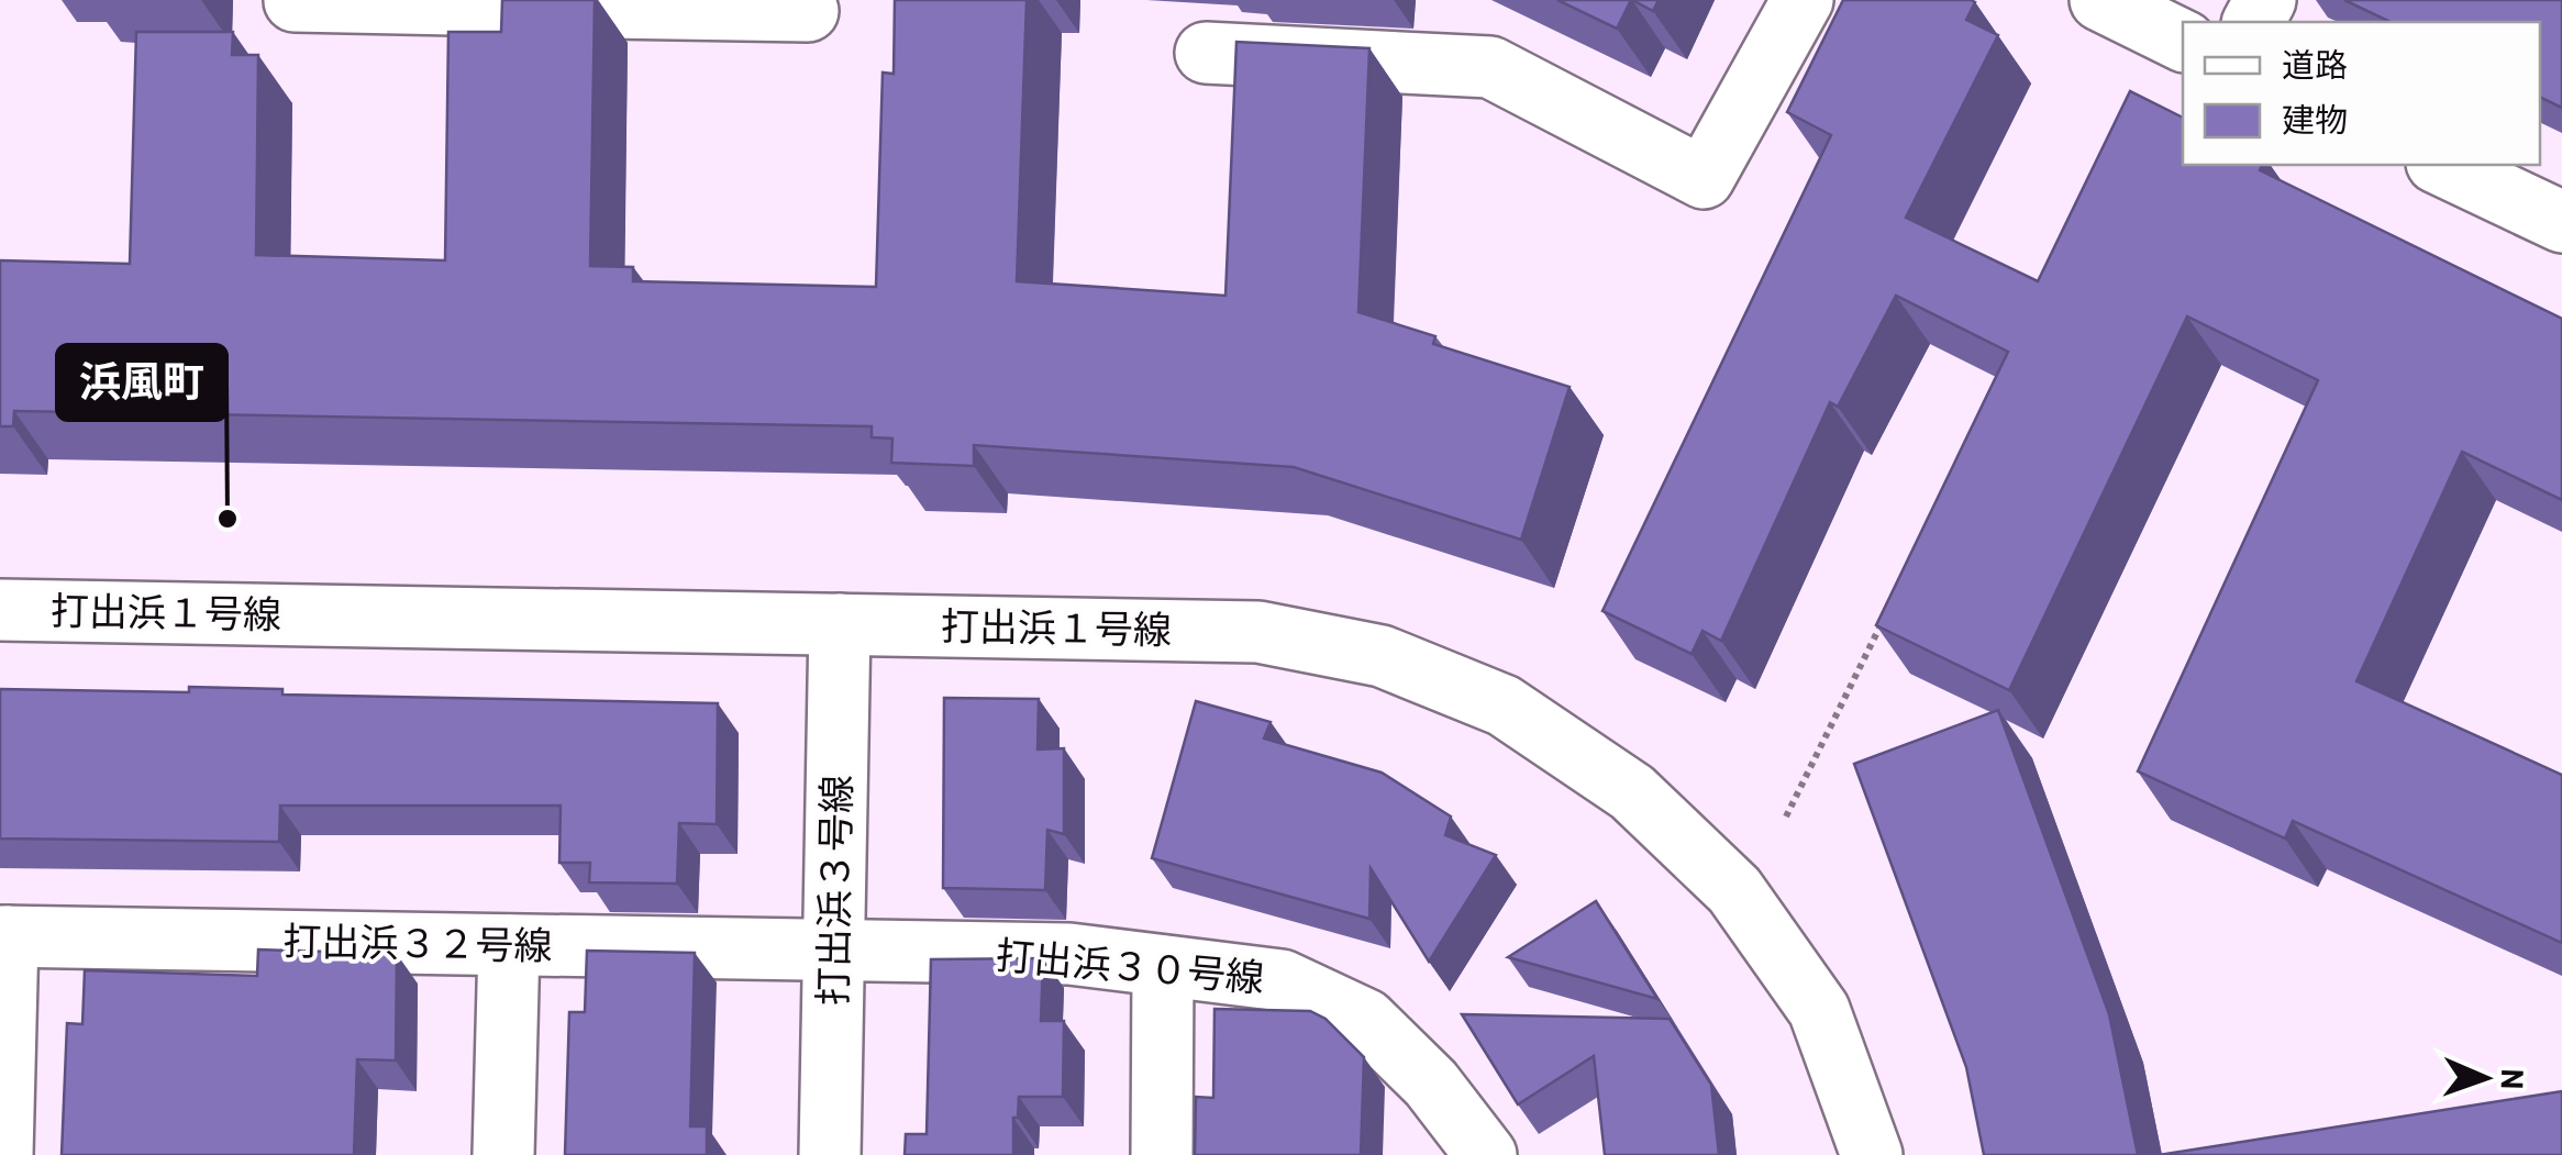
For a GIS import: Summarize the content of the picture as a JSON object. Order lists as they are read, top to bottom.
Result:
{
  "streets": {
    "street": [
      "打出浜１号線",
      "打出浜３号線",
      "打出浜３２号線",
      "打出浜３０号線"
    ]
  },
  "crossings": [
    ["打出浜１号線", "打出浜３号線"],
    ["打出浜３号線", "打出浜３２号線"],
    ["打出浜３号線", "打出浜３０号線"],
    ["打出浜３２号線", "打出浜３０号線"]
  ],
  "places": ["浜風町"],
  "legend": ["道路", "建物"],
  "north": "right"
}
